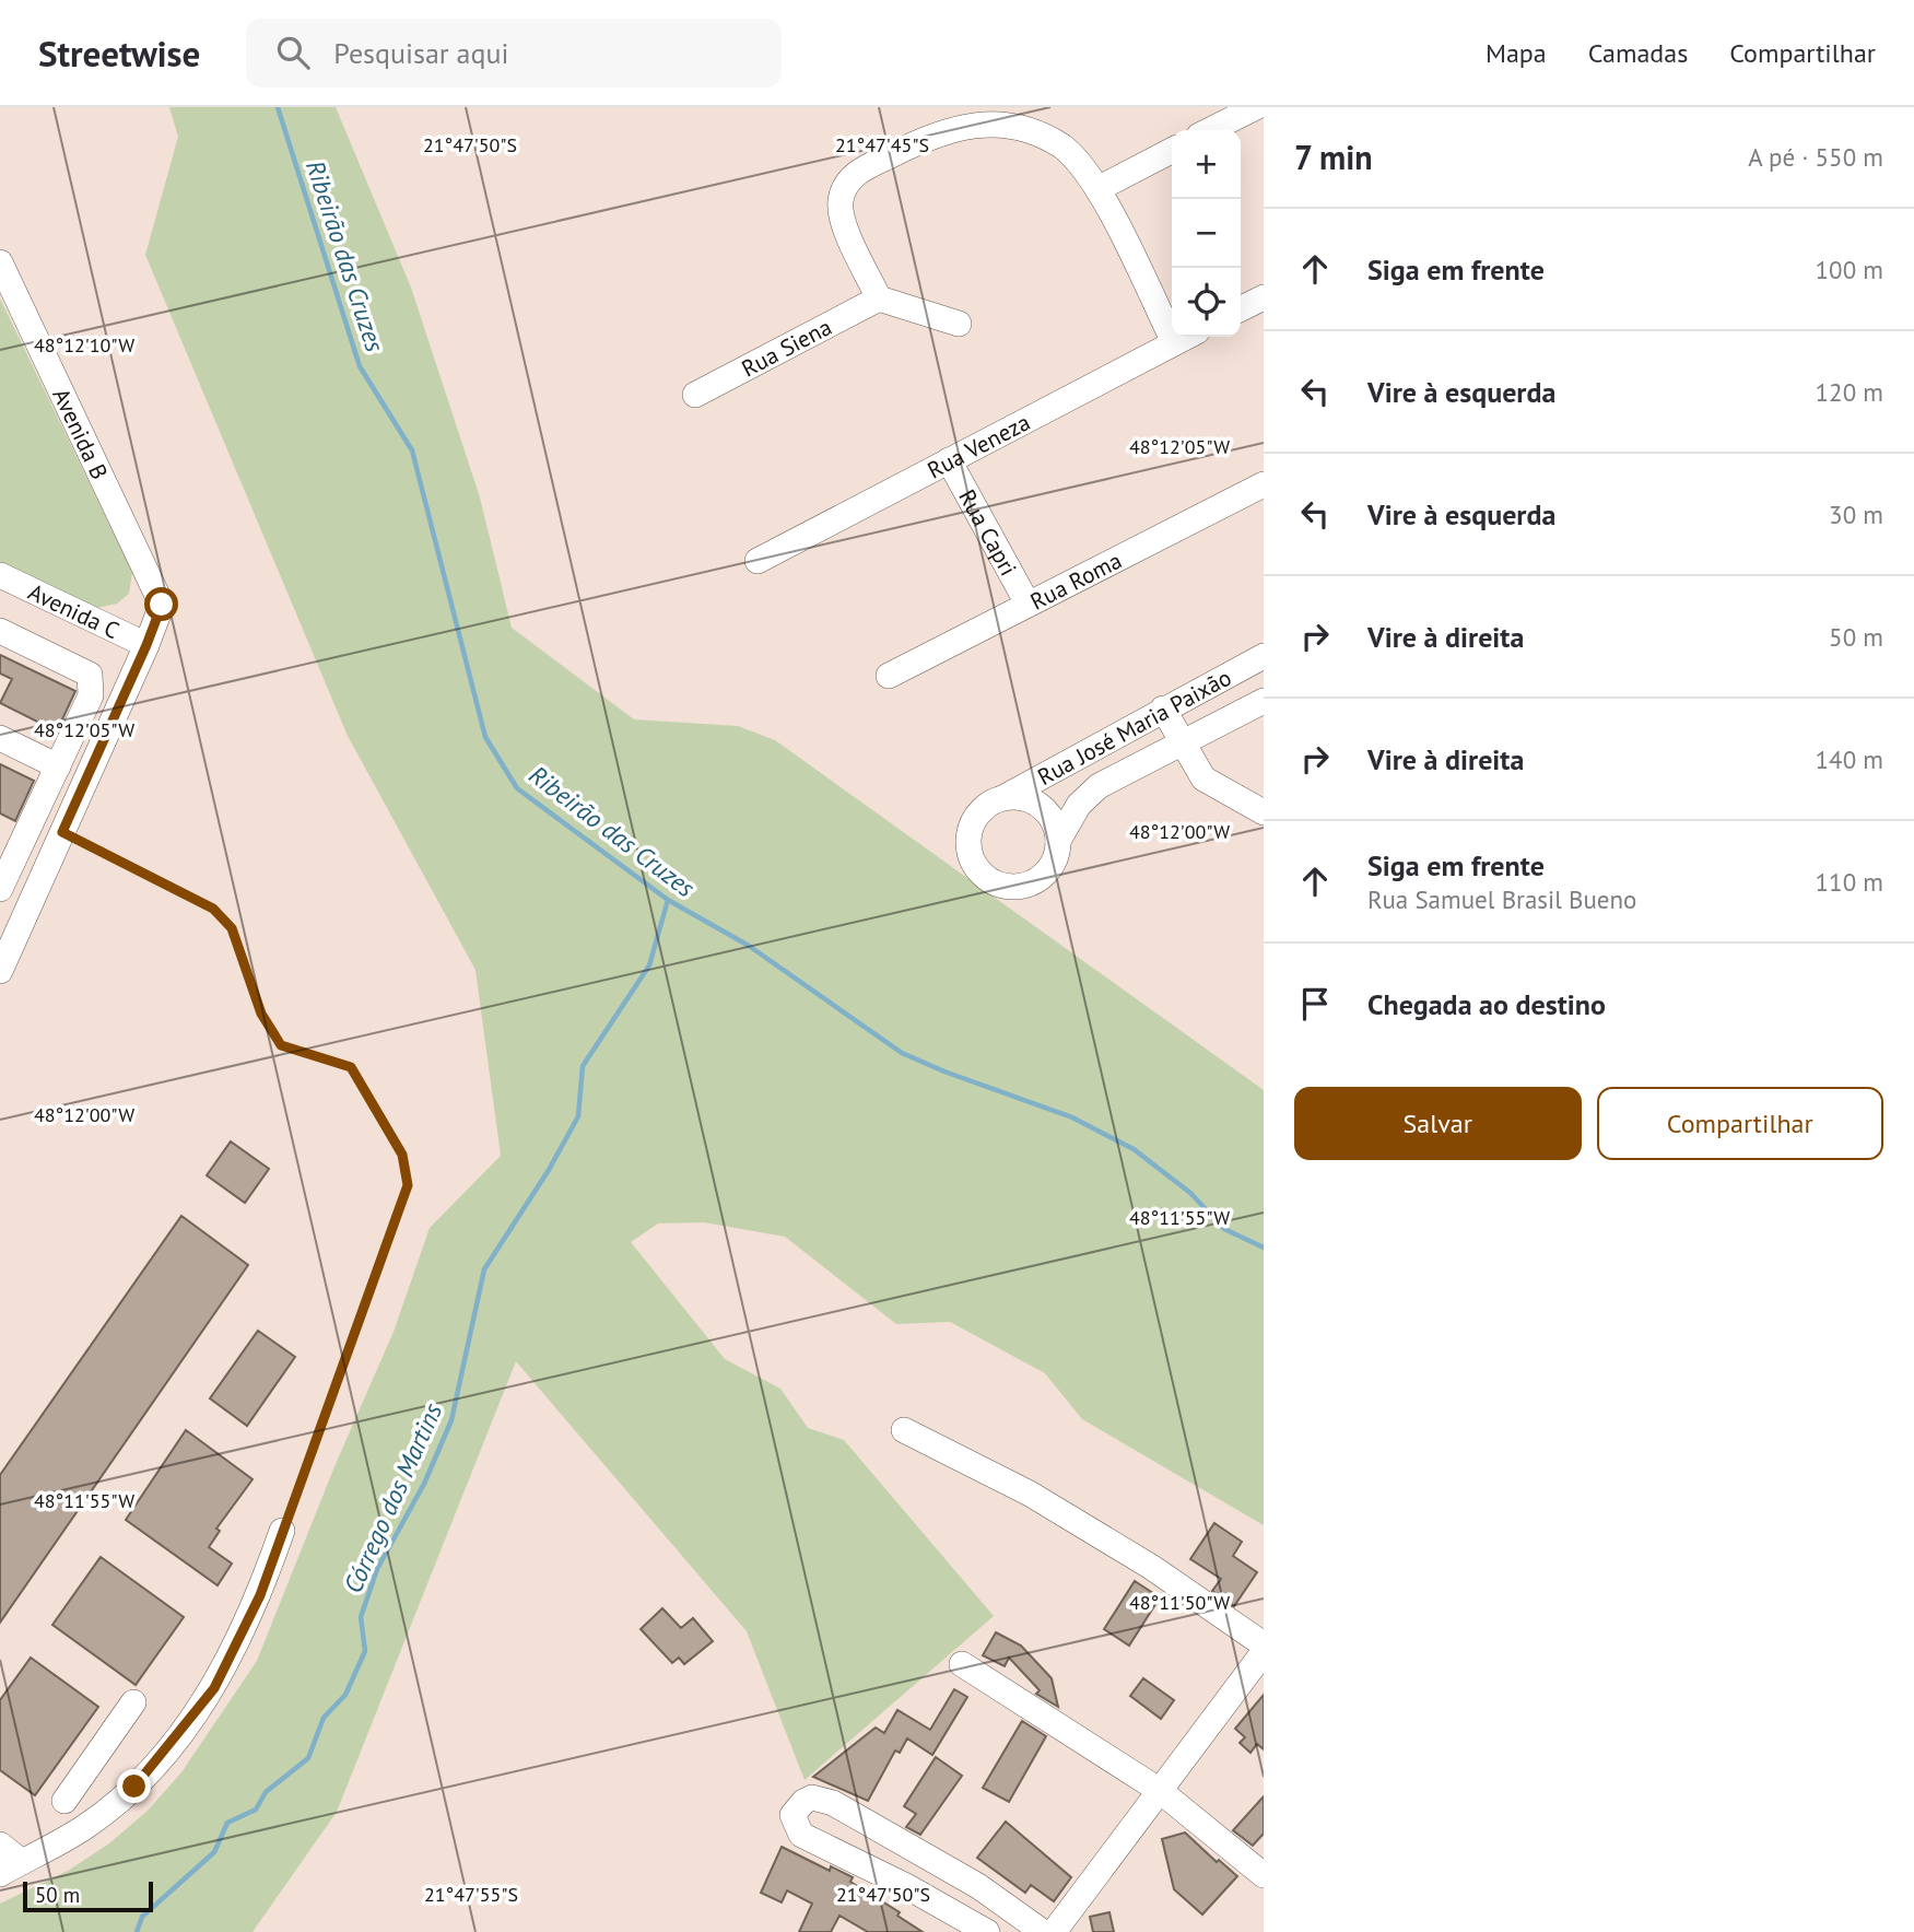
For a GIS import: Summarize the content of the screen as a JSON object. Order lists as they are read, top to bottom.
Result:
{
  "streets": {
    "street": [
      "Rua Siena",
      "Avenida B",
      "Rua Veneza",
      "Rua Capri",
      "Rua Roma",
      "Avenida C",
      "Rua José Maria Paixão"
    ]
  },
  "crossings": [
    ["Avenida B", "Avenida C"],
    ["Rua Veneza", "Rua Capri"],
    ["Rua Capri", "Rua Roma"]
  ],
  "water": ["Ribeirão das Cruzes", "Córrego dos Martins"],
  "scale_bar": "50 m",
  "page": {
    "header": "Streetwise",
    "search": "Pesquisar aqui",
    "nav": ["Mapa", "Camadas", "Compartilhar"],
    "heading": ["7 min", "A pé · 550 m"],
    "map_buttons": ["+", "−"],
    "list": [
      ["Siga em frente", "100 m"],
      ["Vire à esquerda", "120 m"],
      ["Vire à esquerda", "30 m"],
      ["Vire à direita", "50 m"],
      ["Vire à direita", "140 m"],
      ["Siga em frente", "Rua Samuel Brasil Bueno", "110 m"],
      "Chegada ao destino"
    ],
    "buttons": ["Salvar", "Compartilhar"],
    "scale": "50 m"
  },
  "coordinates": [
    "21°47'50\"S",
    "21°47'45\"S",
    "48°12'10\"W",
    "48°12'05\"W",
    "48°12'00\"W",
    "48°11'55\"W",
    "48°11'50\"W",
    "21°47'55\"S"
  ]
}
